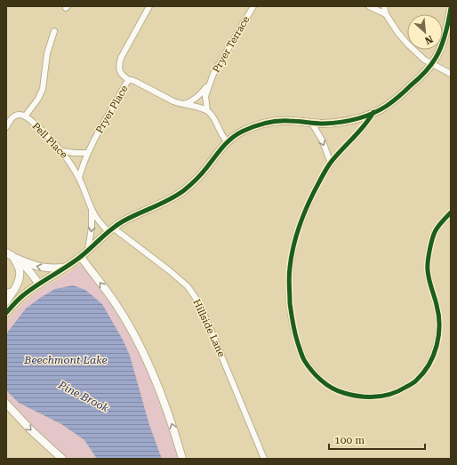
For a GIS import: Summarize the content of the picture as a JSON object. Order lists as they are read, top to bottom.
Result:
{
  "streets": {
    "street": [
      "Pryer Terrace",
      "Pryer Place",
      "Pell Place",
      "Hillside Lane"
    ]
  },
  "crossings": [
    ["Pryer Terrace", "Pryer Place"],
    ["Pryer Place", "Pell Place"],
    ["Pell Place", "Hillside Lane"]
  ],
  "water": ["Beechmont Lake", "Pine Brook"],
  "scale_bar": "100 m",
  "north": "bottom right"
}
